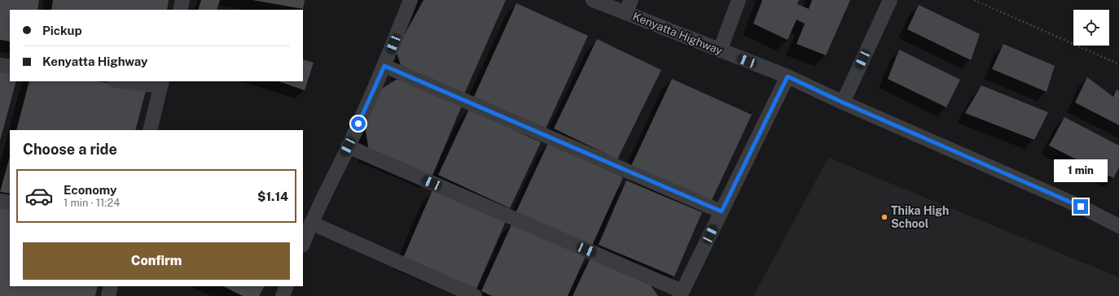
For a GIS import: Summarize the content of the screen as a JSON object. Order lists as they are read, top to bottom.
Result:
{
  "streets": {
    "street": ["Kenyatta Highway"]
  },
  "places": ["Thika High School"],
  "page": {
    "banner": ["Pickup", "Kenyatta Highway"],
    "heading": "Choose a ride",
    "bubble": "1 min",
    "list": [
      {
        "name": "Economy",
        "note": "1 min · 11:24",
        "value": "$1.14"
      }
    ],
    "buttons": "Confirm"
  }
}
